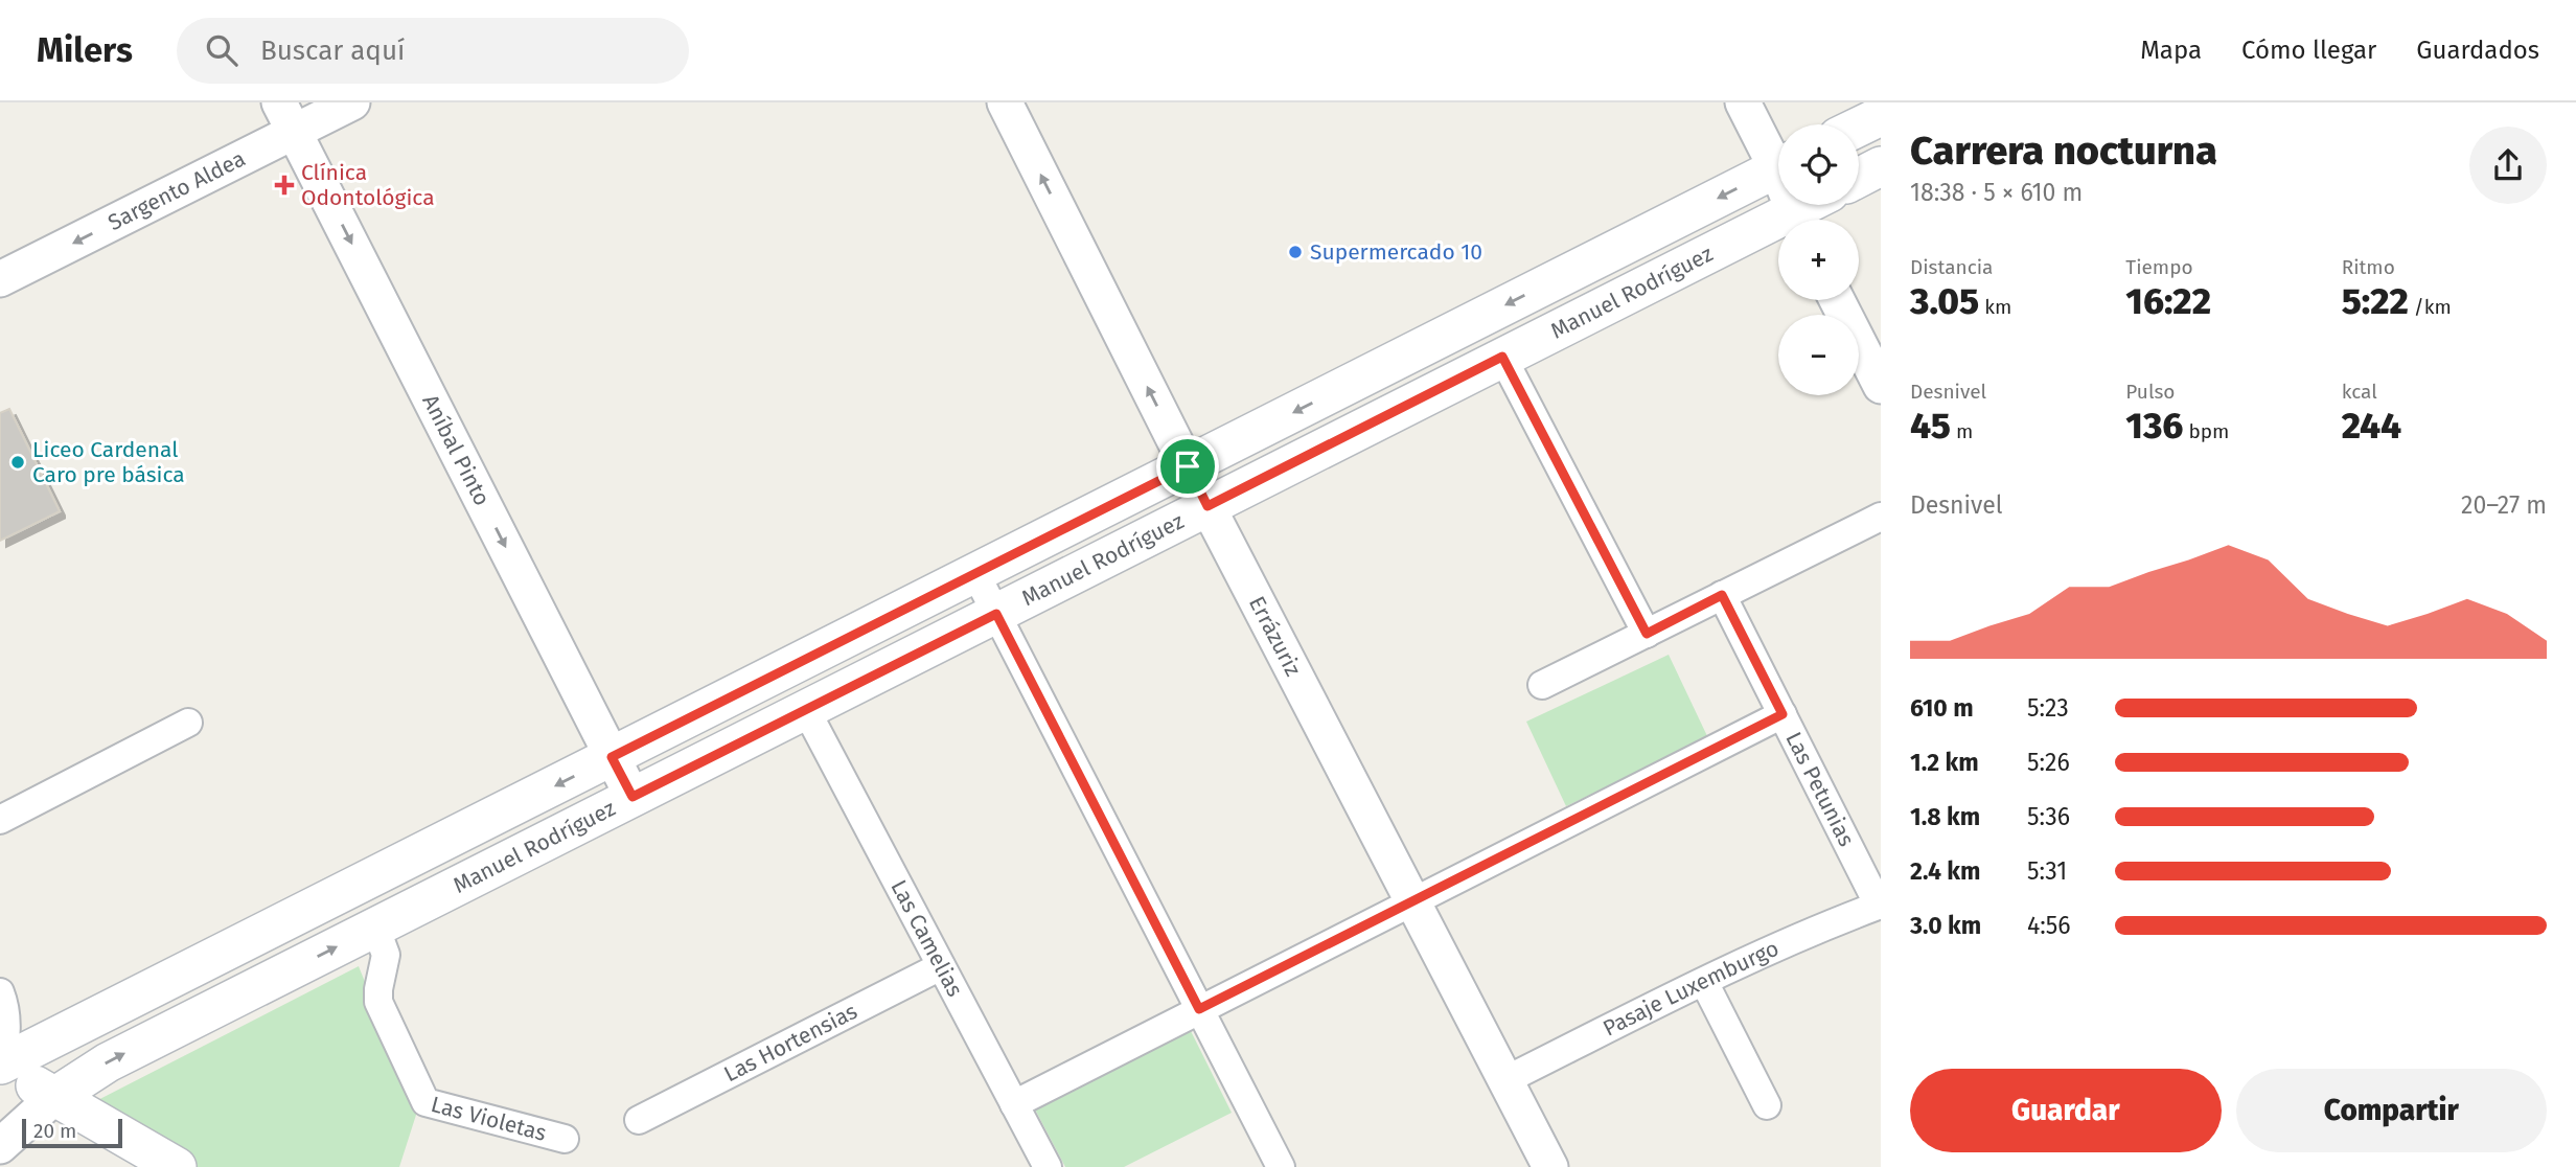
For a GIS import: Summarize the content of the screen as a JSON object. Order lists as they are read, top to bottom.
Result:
{
  "streets": {
    "main road": ["Manuel Rodríguez"],
    "street": [
      "Sargento Aldea",
      "Aníbal Pinto",
      "Errázuriz",
      "Las Petunias",
      "Las Camelias",
      "Pasaje Luxemburgo",
      "Las Hortensias",
      "Las Violetas"
    ]
  },
  "crossings": [
    ["Sargento Aldea", "Aníbal Pinto"],
    ["Manuel Rodríguez", "Aníbal Pinto"],
    ["Manuel Rodríguez", "Errázuriz"],
    ["Manuel Rodríguez", "Las Camelias"],
    ["Manuel Rodríguez", "Las Violetas"],
    ["Errázuriz", "Pasaje Luxemburgo"],
    ["Las Petunias", "Pasaje Luxemburgo"],
    ["Las Camelias", "Las Hortensias"]
  ],
  "one_way": ["Sargento Aldea", "Aníbal Pinto"],
  "places": {
    "health": ["Clínica Odontológica"],
    "other": ["Supermercado 10", "Liceo Cardenal Caro pre básica"]
  },
  "scale_bar": "20 m",
  "page": {
    "header": "Milers",
    "search": "Buscar aquí",
    "nav": ["Mapa", "Cómo llegar", "Guardados"],
    "heading": ["Carrera nocturna", "18:38 · 5 × 610 m"],
    "map_buttons": ["+", "−"],
    "stats": [
      ["Distancia", "3.05 km"],
      ["Tiempo", "16:22"],
      ["Ritmo", "5:22 /km"],
      ["Desnivel", "45 m"],
      ["Pulso", "136 bpm"],
      ["kcal", "244"]
    ],
    "chart": ["Desnivel", "20–27 m"],
    "list": [
      {
        "name": "610 m",
        "note": "5:23"
      },
      {
        "name": "1.2 km",
        "note": "5:26"
      },
      {
        "name": "1.8 km",
        "note": "5:36"
      },
      {
        "name": "2.4 km",
        "note": "5:31"
      },
      {
        "name": "3.0 km",
        "note": "4:56"
      }
    ],
    "buttons": ["Guardar", "Compartir"],
    "scale": "20 m"
  }
}
